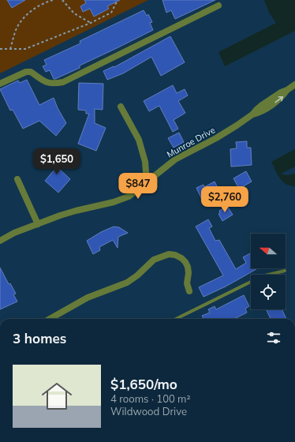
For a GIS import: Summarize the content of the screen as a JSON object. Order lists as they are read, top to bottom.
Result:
{
  "streets": {
    "street": ["Munroe Drive"]
  },
  "north": "left",
  "page": {
    "price": ["$1,650", "$847", "$2,760"],
    "heading": "3 homes",
    "list": [
      {
        "name": "$1,650/mo",
        "note": "4 rooms · 100 m² · Wildwood Drive"
      }
    ]
  }
}
